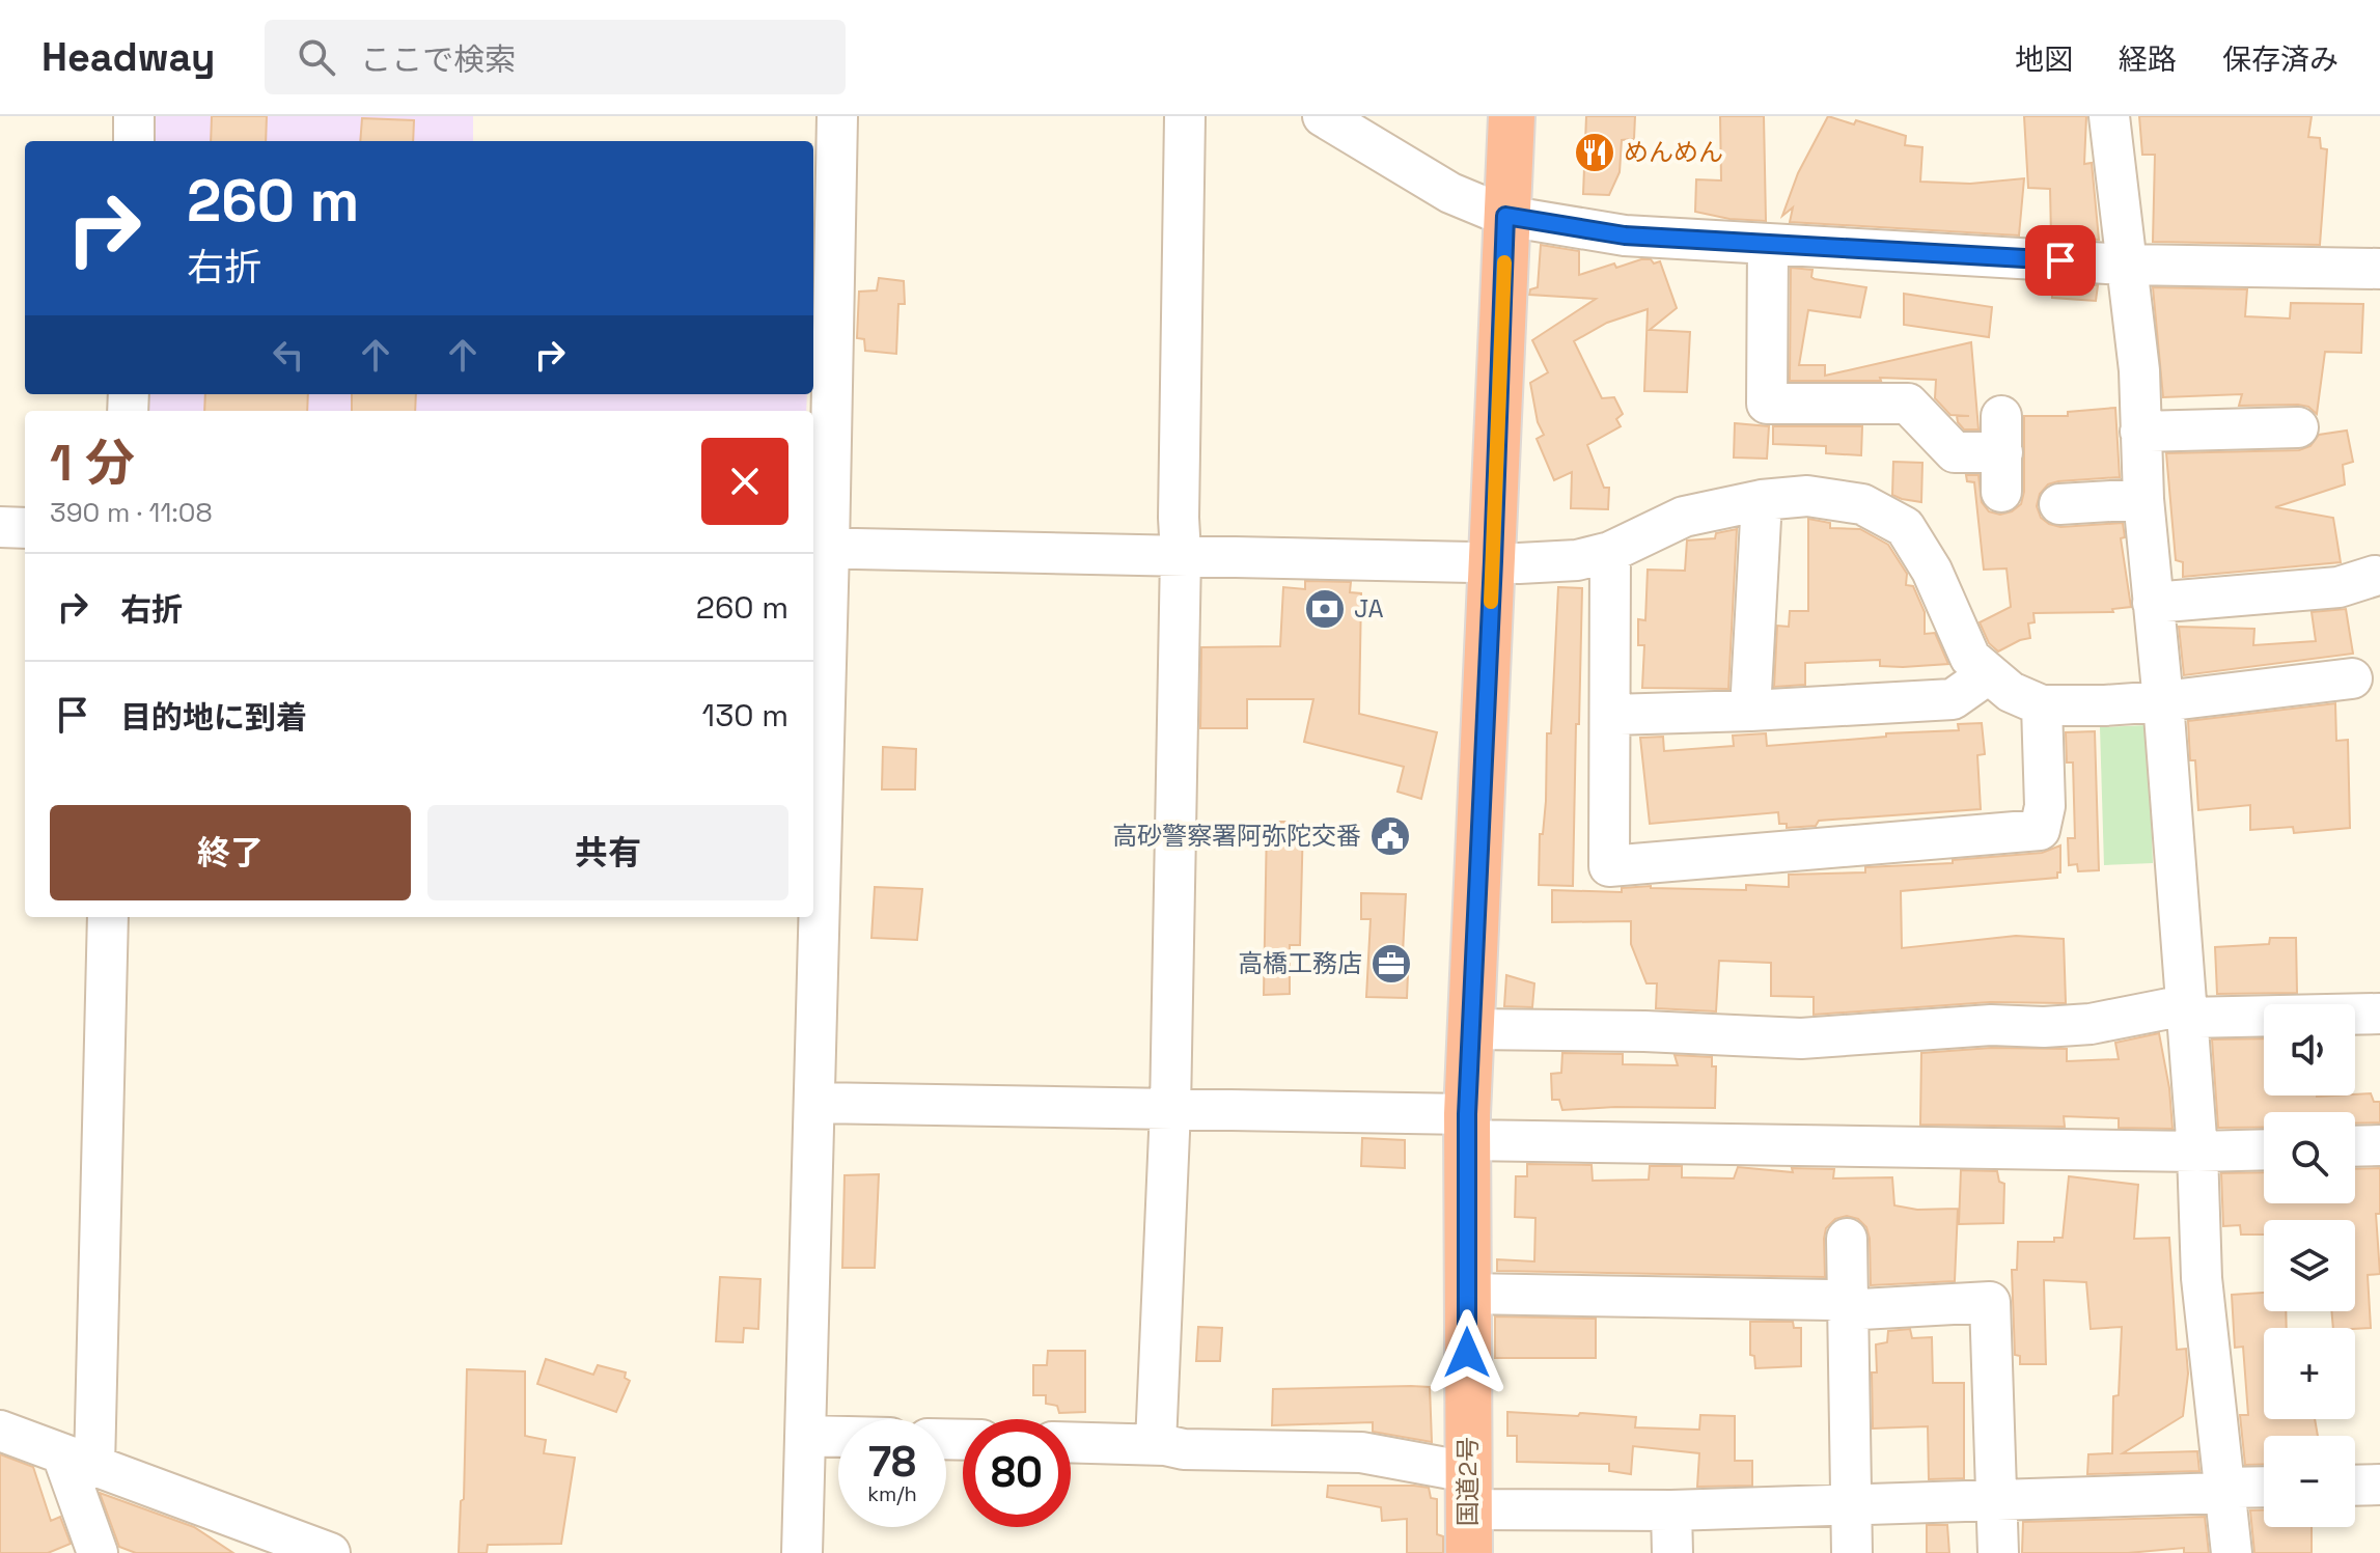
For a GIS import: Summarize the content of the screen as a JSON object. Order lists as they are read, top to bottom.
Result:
{
  "streets": {
    "highway": ["国道2号"]
  },
  "places": {
    "restaurant": ["めんめん"],
    "bank": ["JA"],
    "public building": ["高砂警察署阿弥陀交番"],
    "office": ["高橋工務店"]
  },
  "page": {
    "header": "Headway",
    "search": "ここで検索",
    "nav": ["地図", "経路", "保存済み"],
    "turn": ["260 m", "右折"],
    "heading": ["1 分", "390 m · 11:08"],
    "list": [
      {
        "name": "右折",
        "value": "260 m"
      },
      {
        "name": "目的地に到着",
        "value": "130 m"
      }
    ],
    "buttons": ["終了", "共有"],
    "map_buttons": ["+", "−"],
    "speed": "78 km/h",
    "limit": "80"
  }
}
